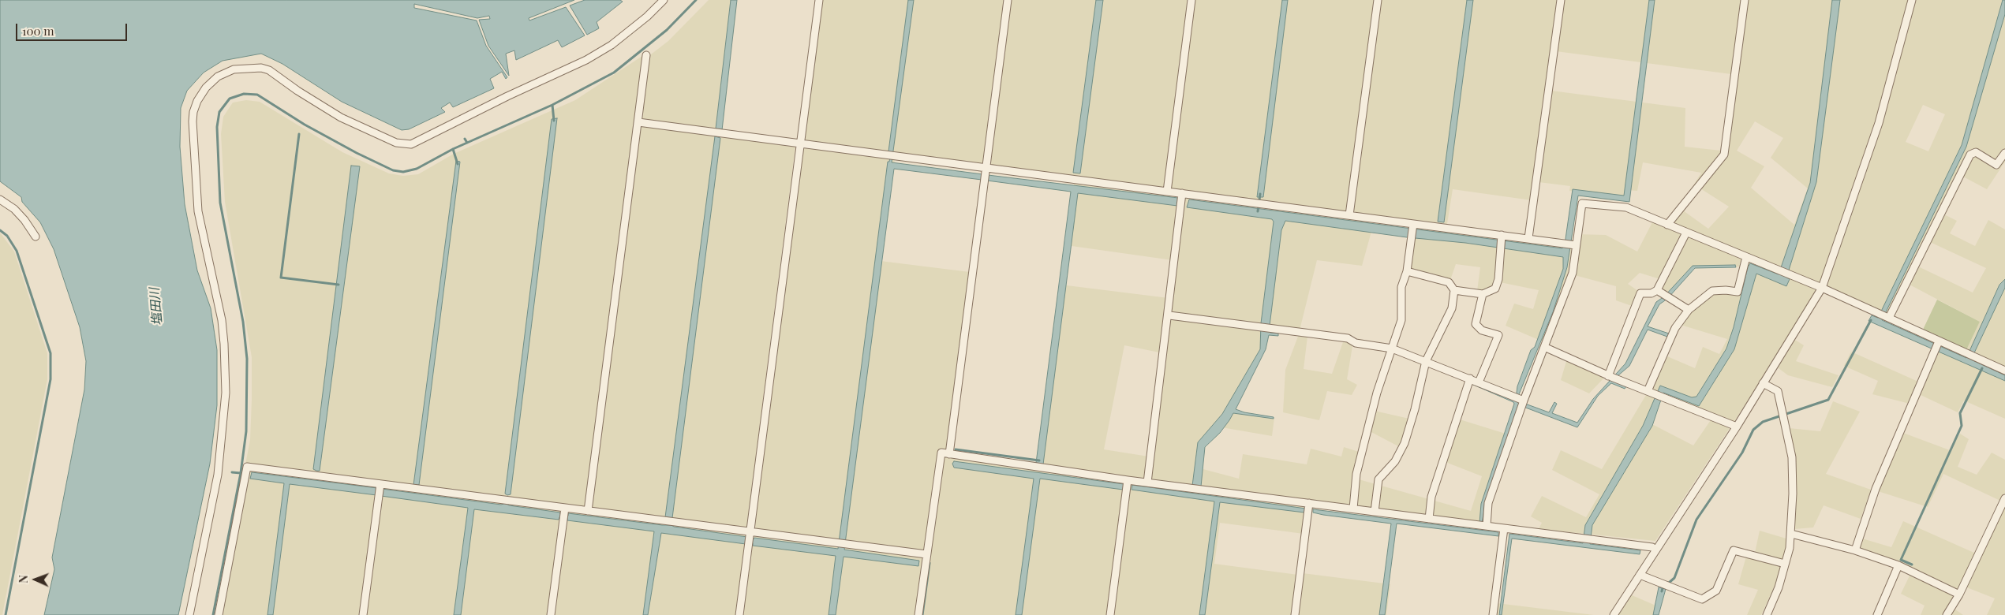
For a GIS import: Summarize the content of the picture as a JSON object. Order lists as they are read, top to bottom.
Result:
{
  "water": ["塩田川"],
  "scale_bar": "100 m",
  "north": "left"
}
